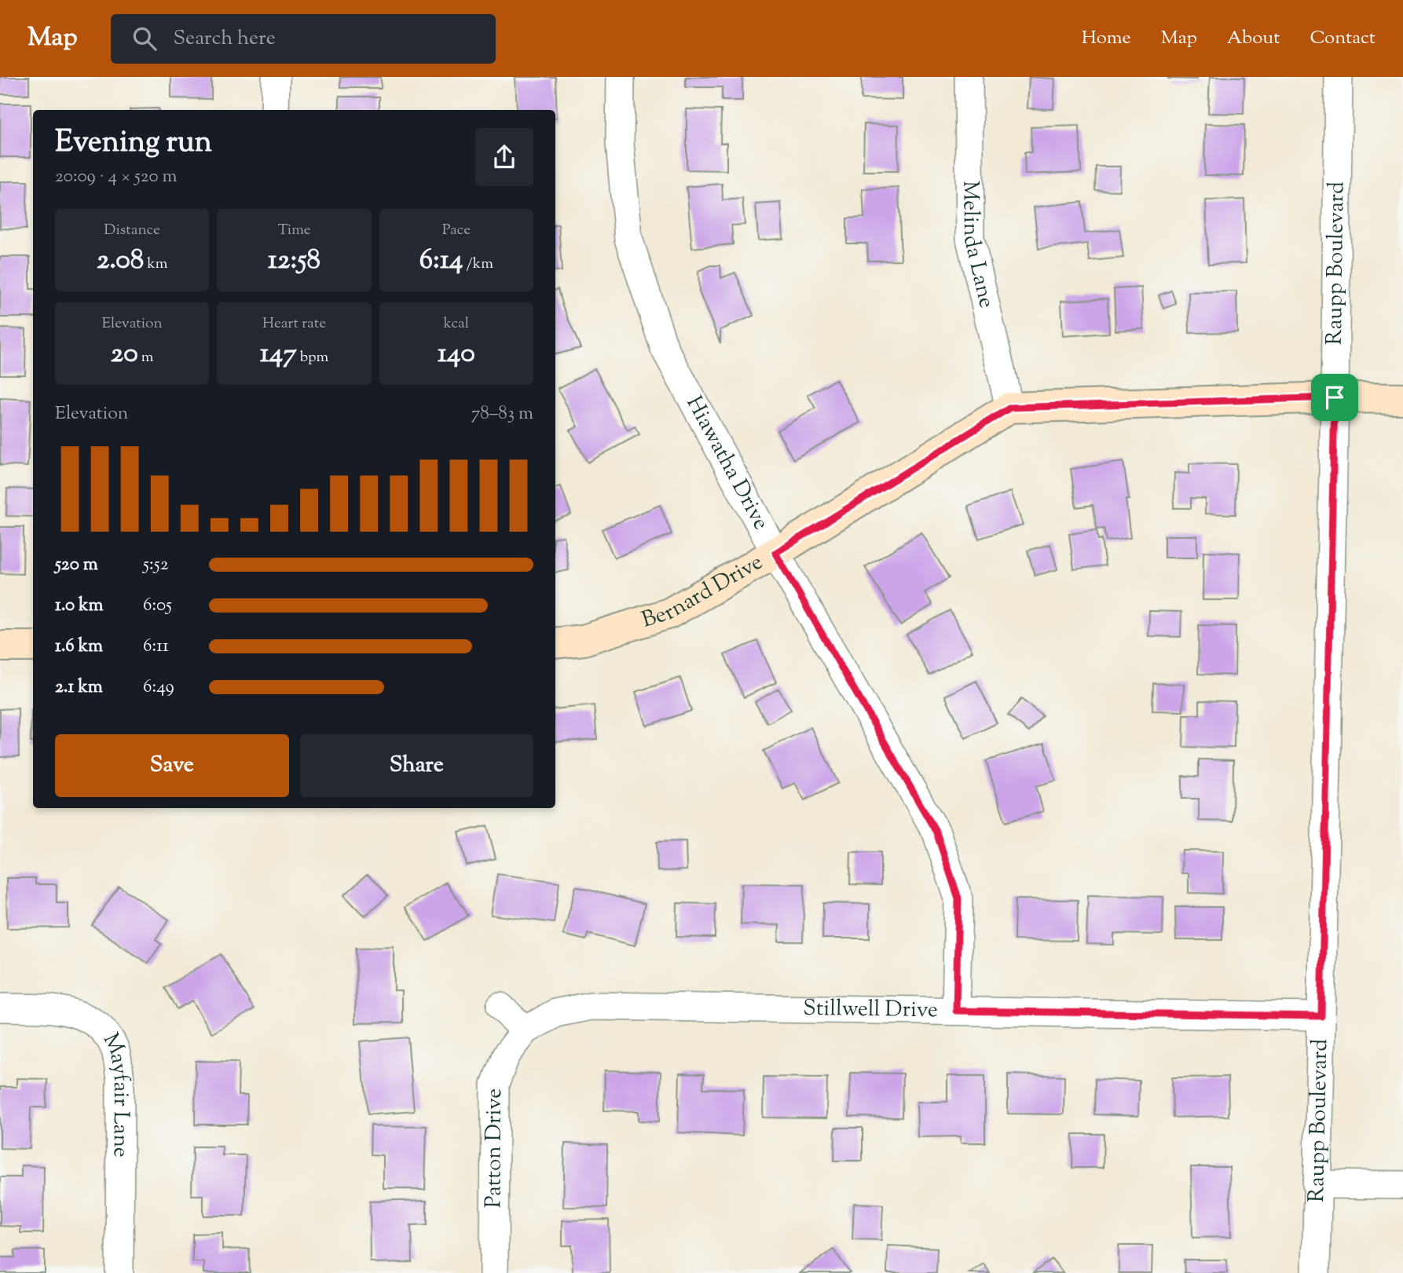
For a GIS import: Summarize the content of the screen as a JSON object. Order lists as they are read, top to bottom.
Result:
{
  "streets": {
    "street": [
      "Melinda Lane",
      "Raupp Boulevard",
      "Hiawatha Drive",
      "Bernard Drive",
      "Stillwell Drive",
      "Mayfair Lane",
      "Patton Drive"
    ]
  },
  "crossings": [
    ["Melinda Lane", "Bernard Drive"],
    ["Raupp Boulevard", "Bernard Drive"],
    ["Raupp Boulevard", "Stillwell Drive"],
    ["Hiawatha Drive", "Bernard Drive"],
    ["Hiawatha Drive", "Stillwell Drive"],
    ["Stillwell Drive", "Patton Drive"]
  ],
  "page": {
    "header": "Map",
    "search": "Search here",
    "nav": [
      "Home",
      "Map",
      "About",
      "Contact"
    ],
    "heading": ["Evening run", "20:09 · 4 × 520 m"],
    "stats": [
      ["Distance", "2.08 km"],
      ["Time", "12:58"],
      ["Pace", "6:14 /km"],
      ["Elevation", "20 m"],
      ["Heart rate", "147 bpm"],
      ["kcal", "140"]
    ],
    "chart": ["Elevation", "78–83 m"],
    "list": [
      {
        "name": "520 m",
        "note": "5:52"
      },
      {
        "name": "1.0 km",
        "note": "6:05"
      },
      {
        "name": "1.6 km",
        "note": "6:11"
      },
      {
        "name": "2.1 km",
        "note": "6:49"
      }
    ],
    "buttons": ["Save", "Share"]
  }
}
